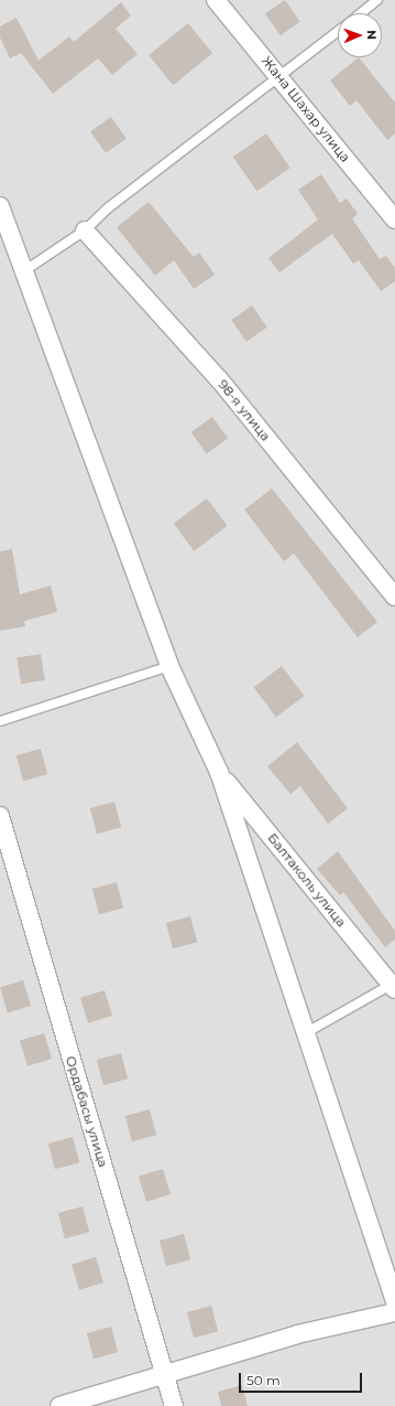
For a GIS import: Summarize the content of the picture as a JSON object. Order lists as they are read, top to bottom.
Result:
{
  "streets": {
    "street": [
      "Жана Шахар улица",
      "98-я улица",
      "Балтаколь улица",
      "Ордабасы улица"
    ]
  },
  "scale_bar": "50 m",
  "north": "right"
}
